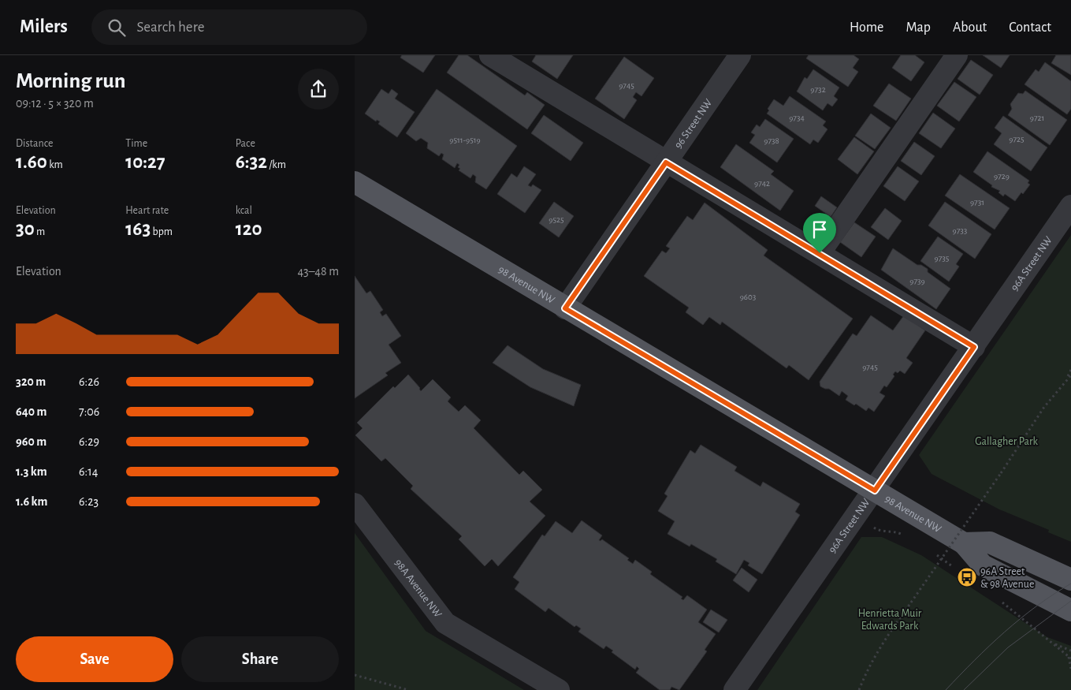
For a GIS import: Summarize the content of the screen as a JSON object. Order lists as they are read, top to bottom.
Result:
{
  "streets": {
    "main road": ["98 Avenue NW"],
    "street": ["96 Street NW", "96A Street NW", "98A Avenue NW"]
  },
  "crossings": [
    ["96 Street NW", "98 Avenue NW"],
    ["96A Street NW", "98 Avenue NW"]
  ],
  "parks": ["Gallagher Park", "Henrietta Muir Edwards Park"],
  "places": {
    "bus stop": ["96A Street & 98 Avenue"]
  },
  "house_numbers": [
    "9745",
    "9732",
    "9734",
    "9721",
    "9725",
    "9511-9519",
    "9738",
    "9729",
    "9742",
    "9731",
    "9525",
    "9733",
    "9735",
    "9739",
    "9603",
    "9745"
  ],
  "page": {
    "header": "Milers",
    "search": "Search here",
    "nav": [
      "Home",
      "Map",
      "About",
      "Contact"
    ],
    "heading": ["Morning run", "09:12 · 5 × 320 m"],
    "stats": [
      ["Distance", "1.60 km"],
      ["Time", "10:27"],
      ["Pace", "6:32 /km"],
      ["Elevation", "30 m"],
      ["Heart rate", "163 bpm"],
      ["kcal", "120"]
    ],
    "chart": ["Elevation", "43–48 m"],
    "list": [
      {
        "name": "320 m",
        "note": "6:26"
      },
      {
        "name": "640 m",
        "note": "7:06"
      },
      {
        "name": "960 m",
        "note": "6:29"
      },
      {
        "name": "1.3 km",
        "note": "6:14"
      },
      {
        "name": "1.6 km",
        "note": "6:23"
      }
    ],
    "buttons": ["Save", "Share"]
  }
}
